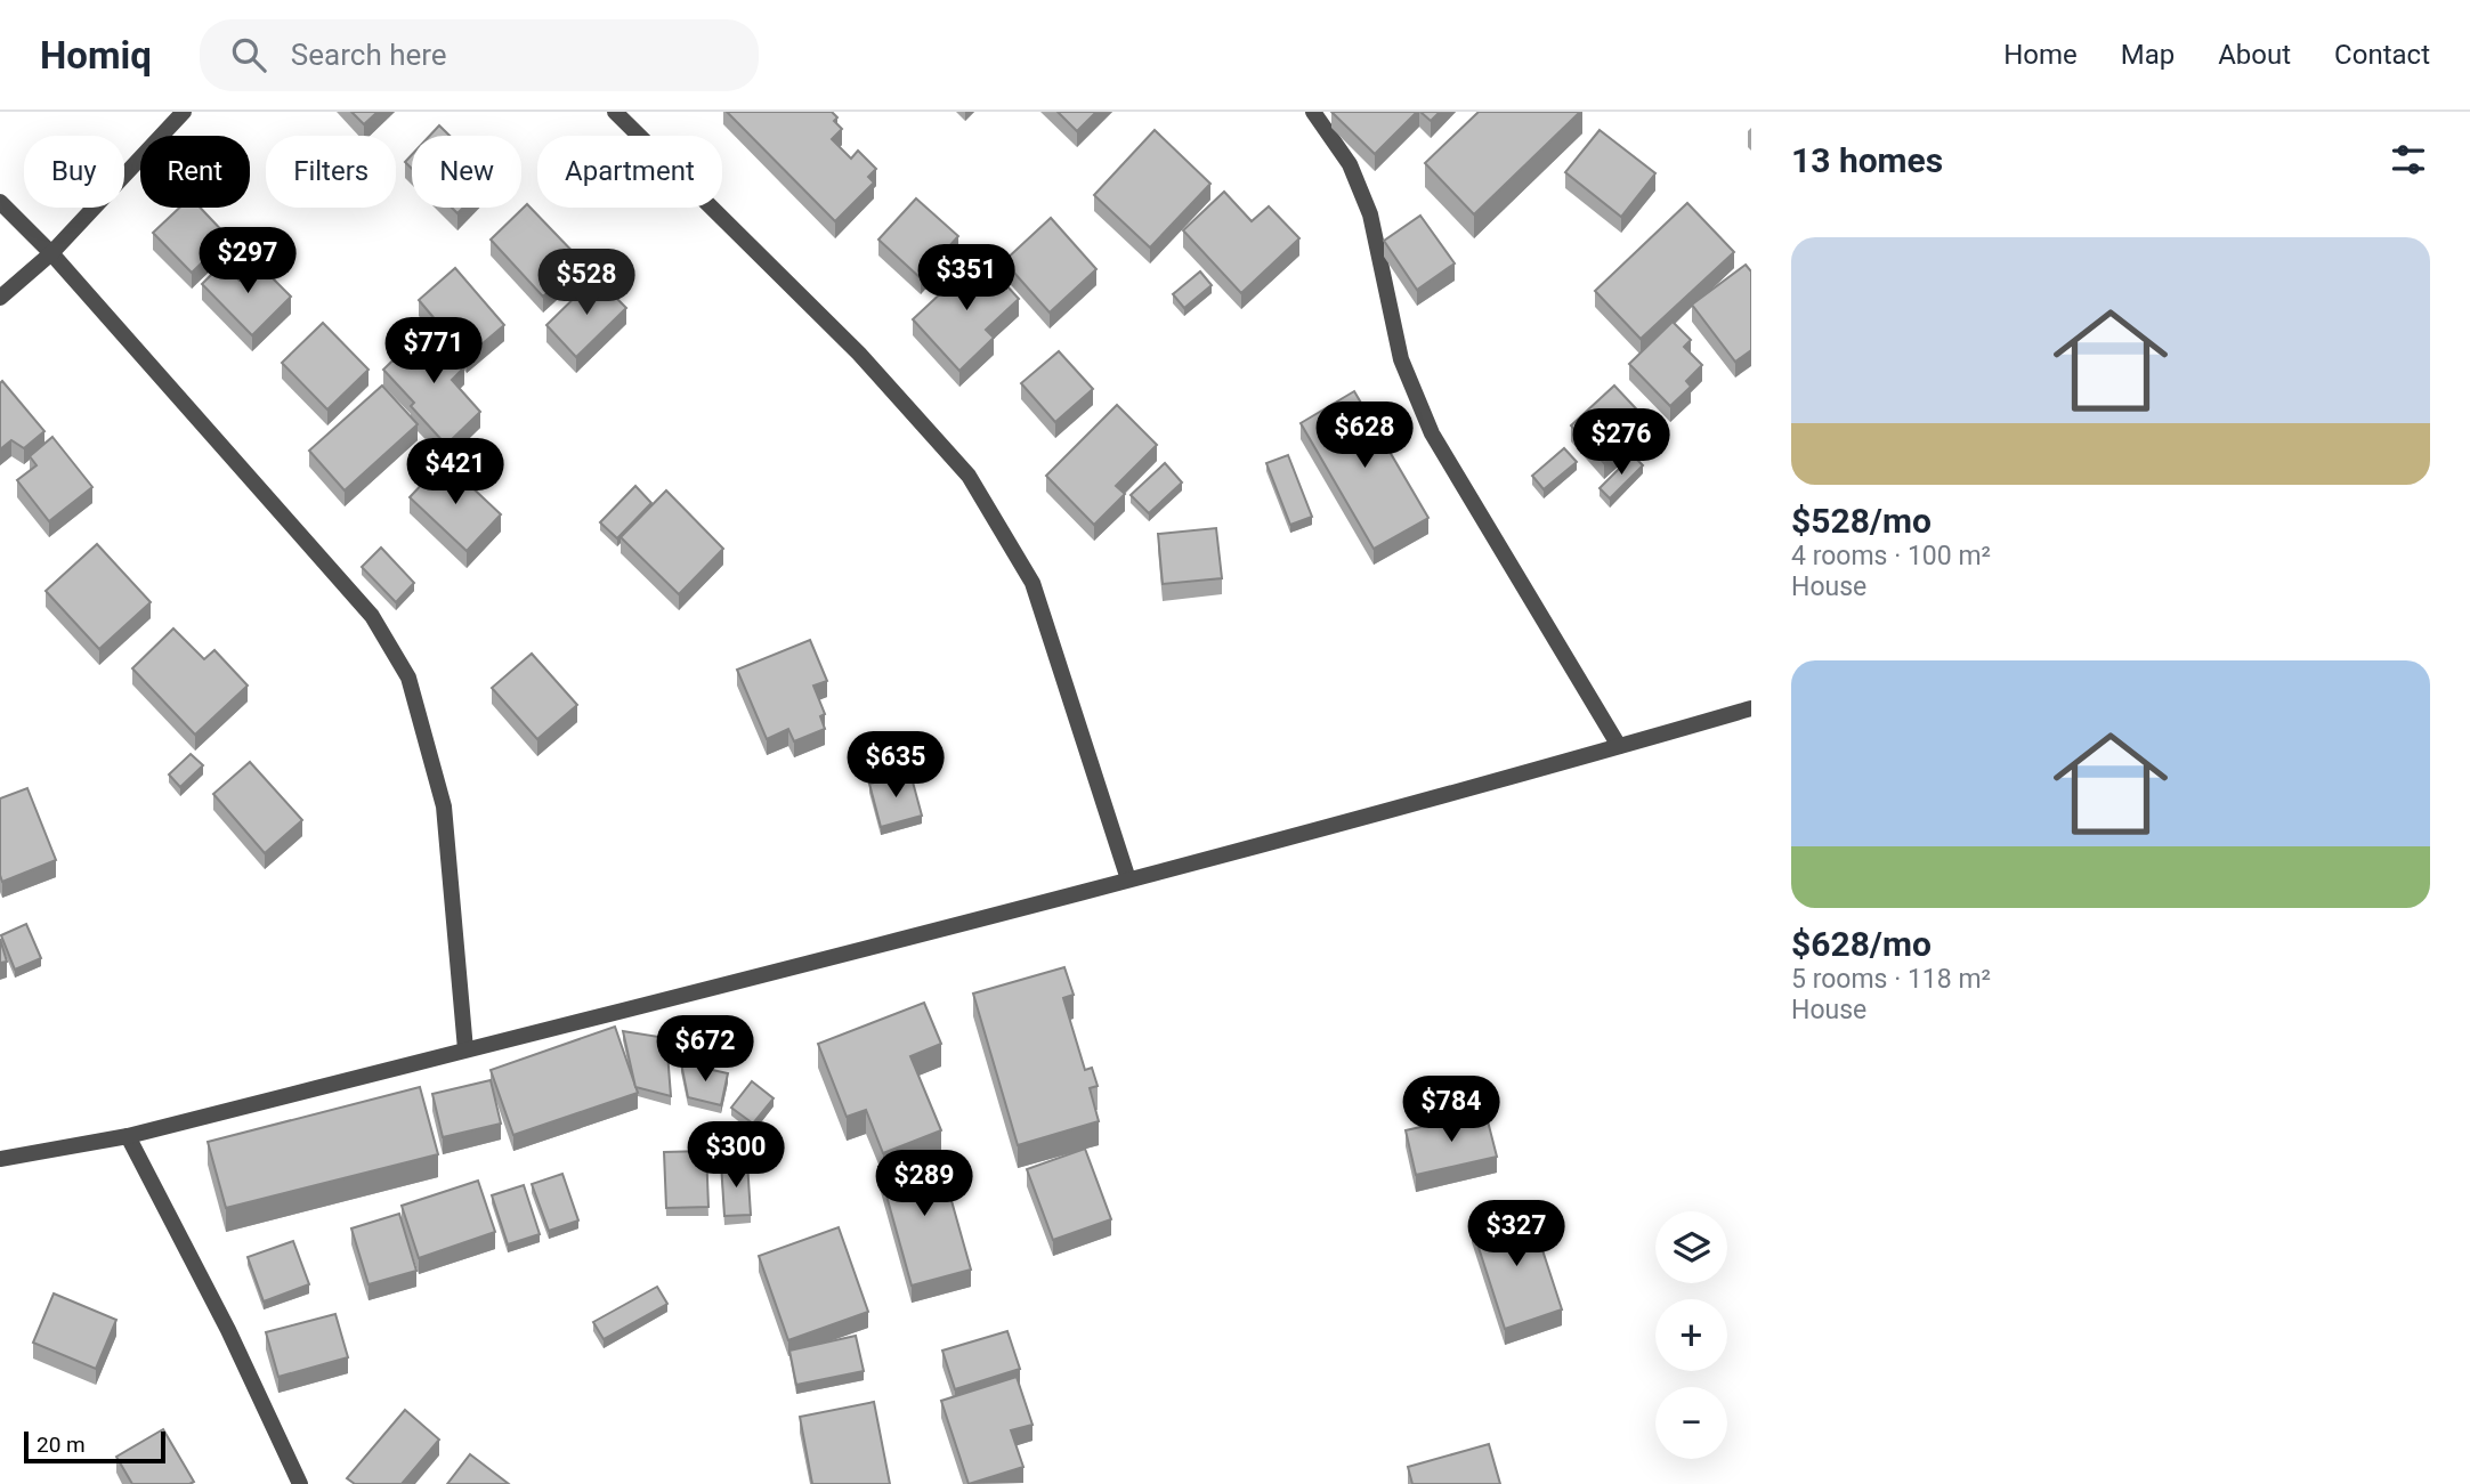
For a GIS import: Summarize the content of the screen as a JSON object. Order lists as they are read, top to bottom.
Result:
{
  "scale_bar": "20 m",
  "page": {
    "header": "Homiq",
    "search": "Search here",
    "nav": [
      "Home",
      "Map",
      "About",
      "Contact"
    ],
    "heading": "13 homes",
    "chip": [
      "Buy",
      "Rent",
      "Filters",
      "New",
      "Apartment"
    ],
    "list": [
      {
        "name": "$528/mo",
        "note": "4 rooms · 100 m² · House"
      },
      {
        "name": "$628/mo",
        "note": "5 rooms · 118 m² · House"
      }
    ],
    "price": [
      "$297",
      "$351",
      "$528",
      "$771",
      "$628",
      "$276",
      "$421",
      "$635",
      "$672",
      "$784",
      "$300",
      "$289",
      "$327"
    ],
    "map_buttons": ["+", "−"],
    "scale": "20 m"
  }
}
